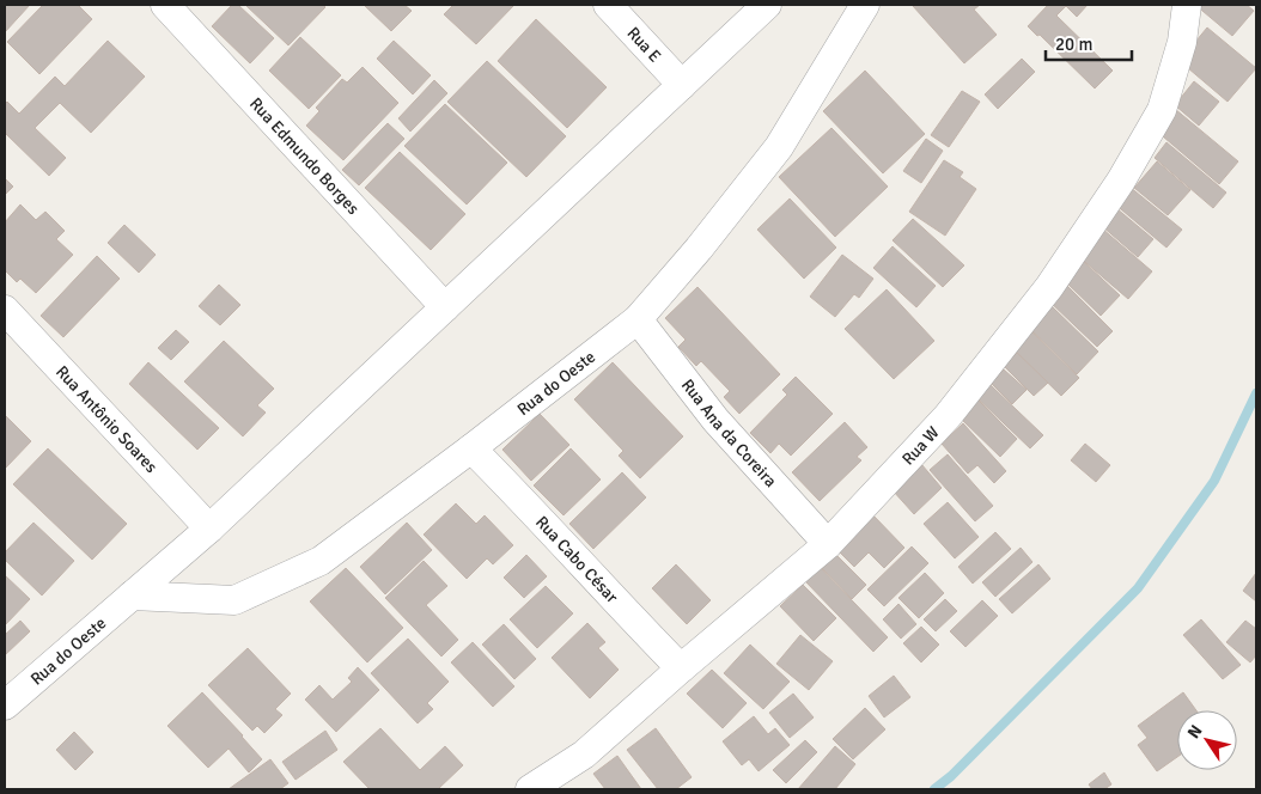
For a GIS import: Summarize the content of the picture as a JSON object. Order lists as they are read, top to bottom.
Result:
{
  "streets": {
    "street": [
      "Rua E",
      "Rua Edmundo Borges",
      "Rua do Oeste",
      "Rua Antônio Soares",
      "Rua Ana da Coreira",
      "Rua W",
      "Rua Cabo César"
    ]
  },
  "crossings": [
    ["Rua E", "Rua do Oeste"],
    ["Rua Edmundo Borges", "Rua do Oeste"],
    ["Rua do Oeste", "Rua Antônio Soares"],
    ["Rua do Oeste", "Rua Ana da Coreira"],
    ["Rua do Oeste", "Rua Cabo César"],
    ["Rua Ana da Coreira", "Rua W"],
    ["Rua W", "Rua Cabo César"]
  ],
  "scale_bar": "20 m",
  "north": "top left"
}
